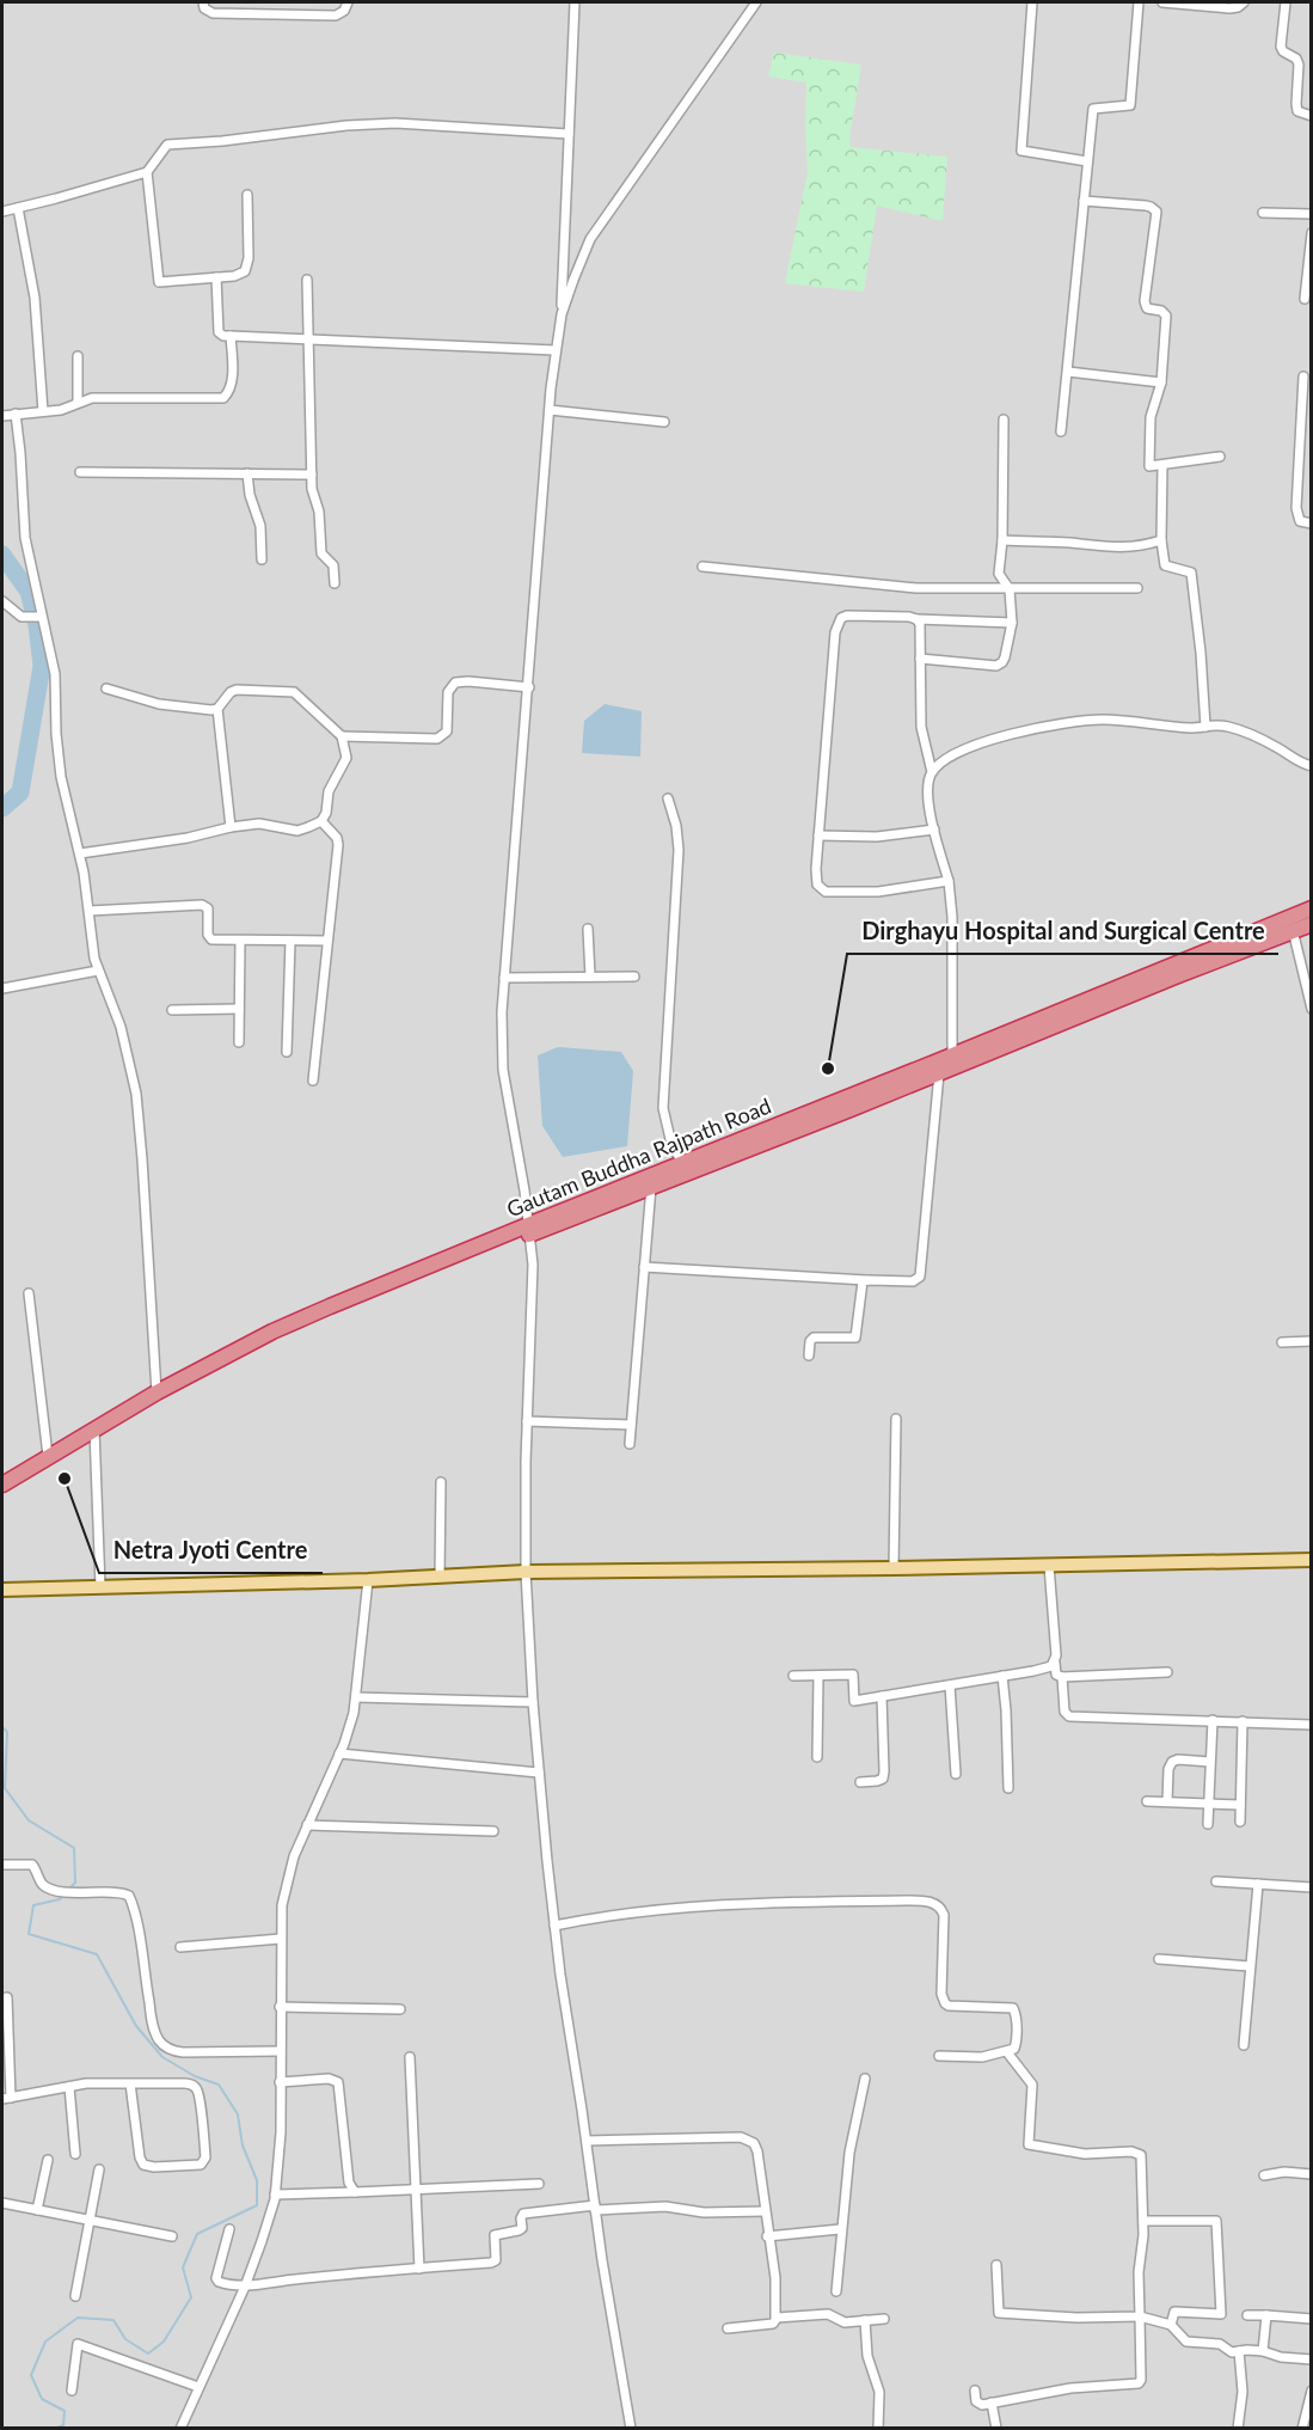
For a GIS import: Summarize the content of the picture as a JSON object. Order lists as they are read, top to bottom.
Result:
{
  "streets": {
    "highway": ["Gautam Buddha Rajpath Road"]
  },
  "places": ["Dirghayu Hospital and Surgical Centre", "Netra Jyoti Centre"]
}
